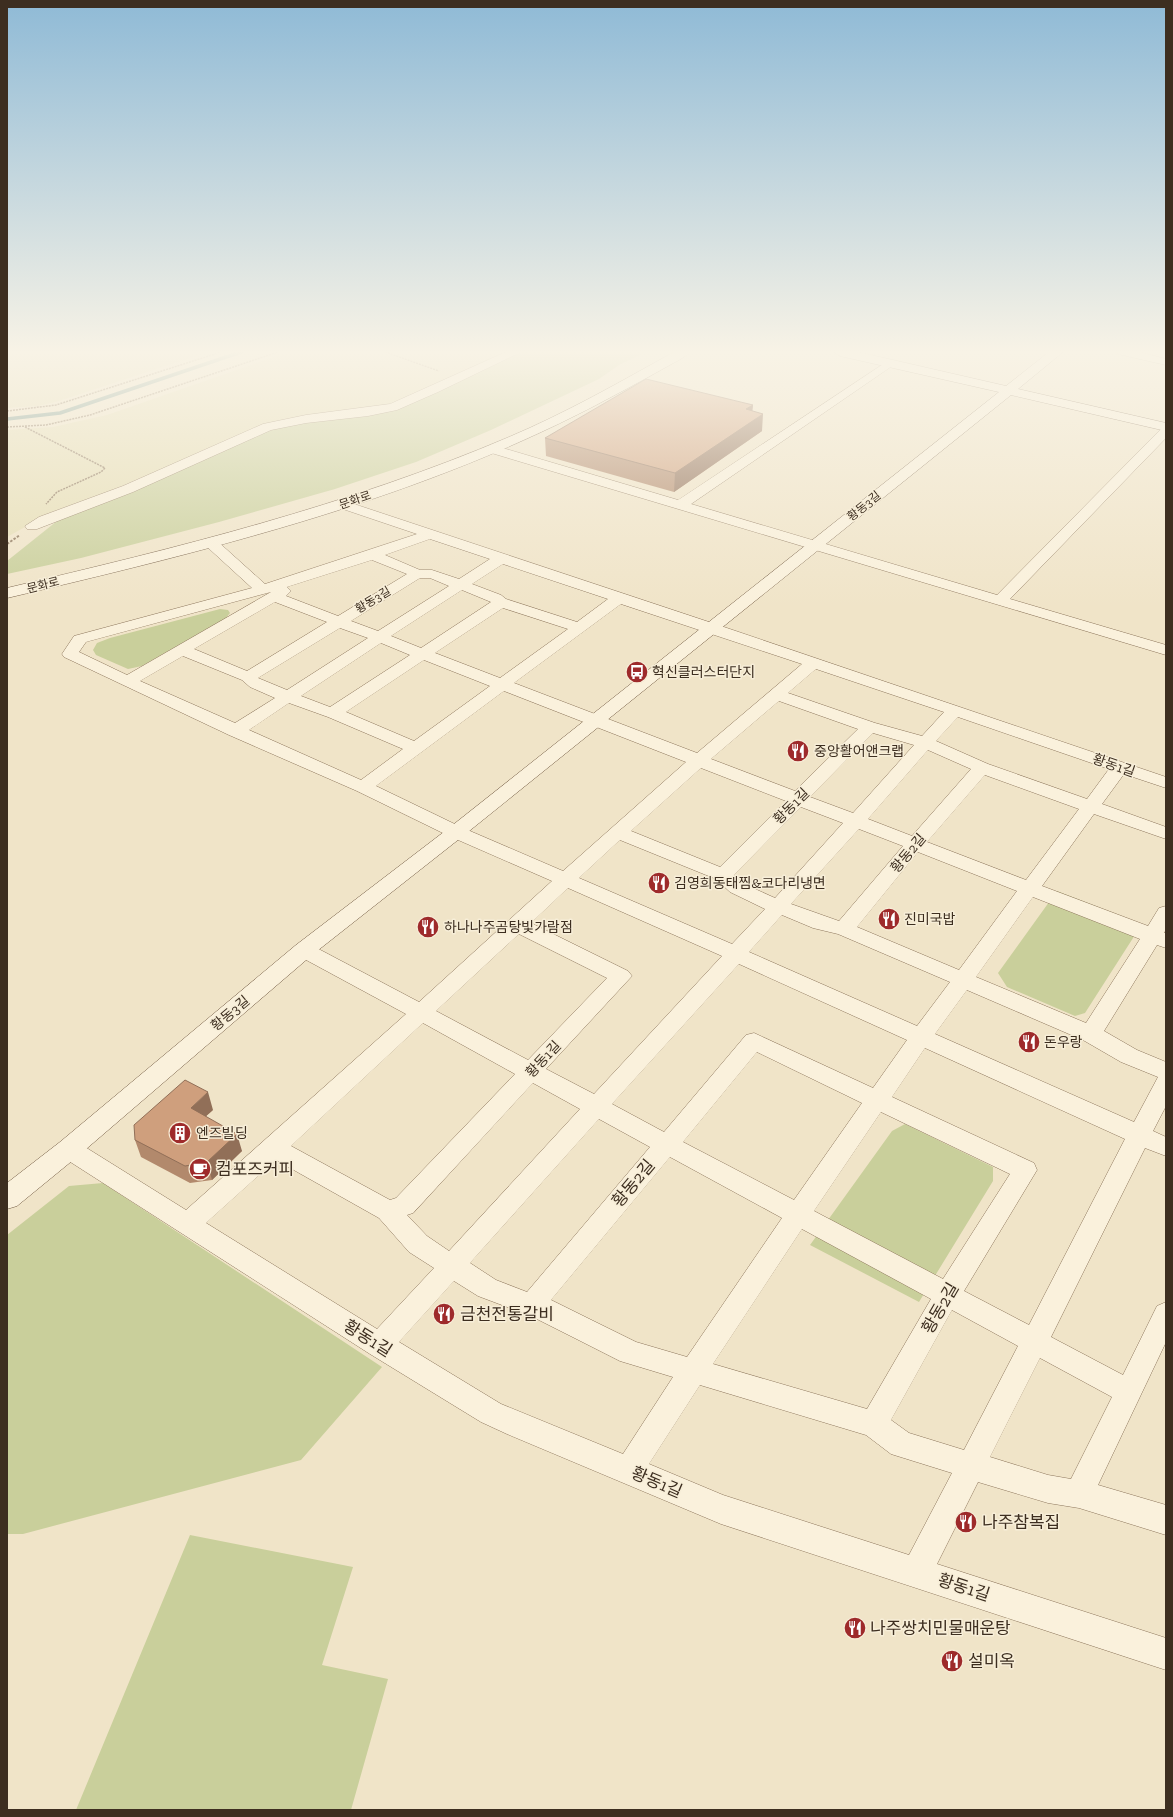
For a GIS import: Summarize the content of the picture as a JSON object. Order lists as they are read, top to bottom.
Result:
{
  "streets": {
    "street": [
      "문화로",
      "황동3길",
      "황동1길",
      "황동2길"
    ]
  },
  "crossings": [
    ["황동3길", "황동1길"]
  ],
  "places": {
    "bus stop": ["혁신클러스터단지"],
    "restaurant": [
      "중앙활어앤크랩",
      "김영희동태찜&코다리냉면",
      "진미국밥",
      "하나나주곰탕빛가람점",
      "돈우랑",
      "금천전통갈비",
      "나주참복집",
      "나주쌍치민물매운탕",
      "설미옥"
    ],
    "building": ["엔즈빌딩"],
    "cafe": ["컴포즈커피"]
  }
}
